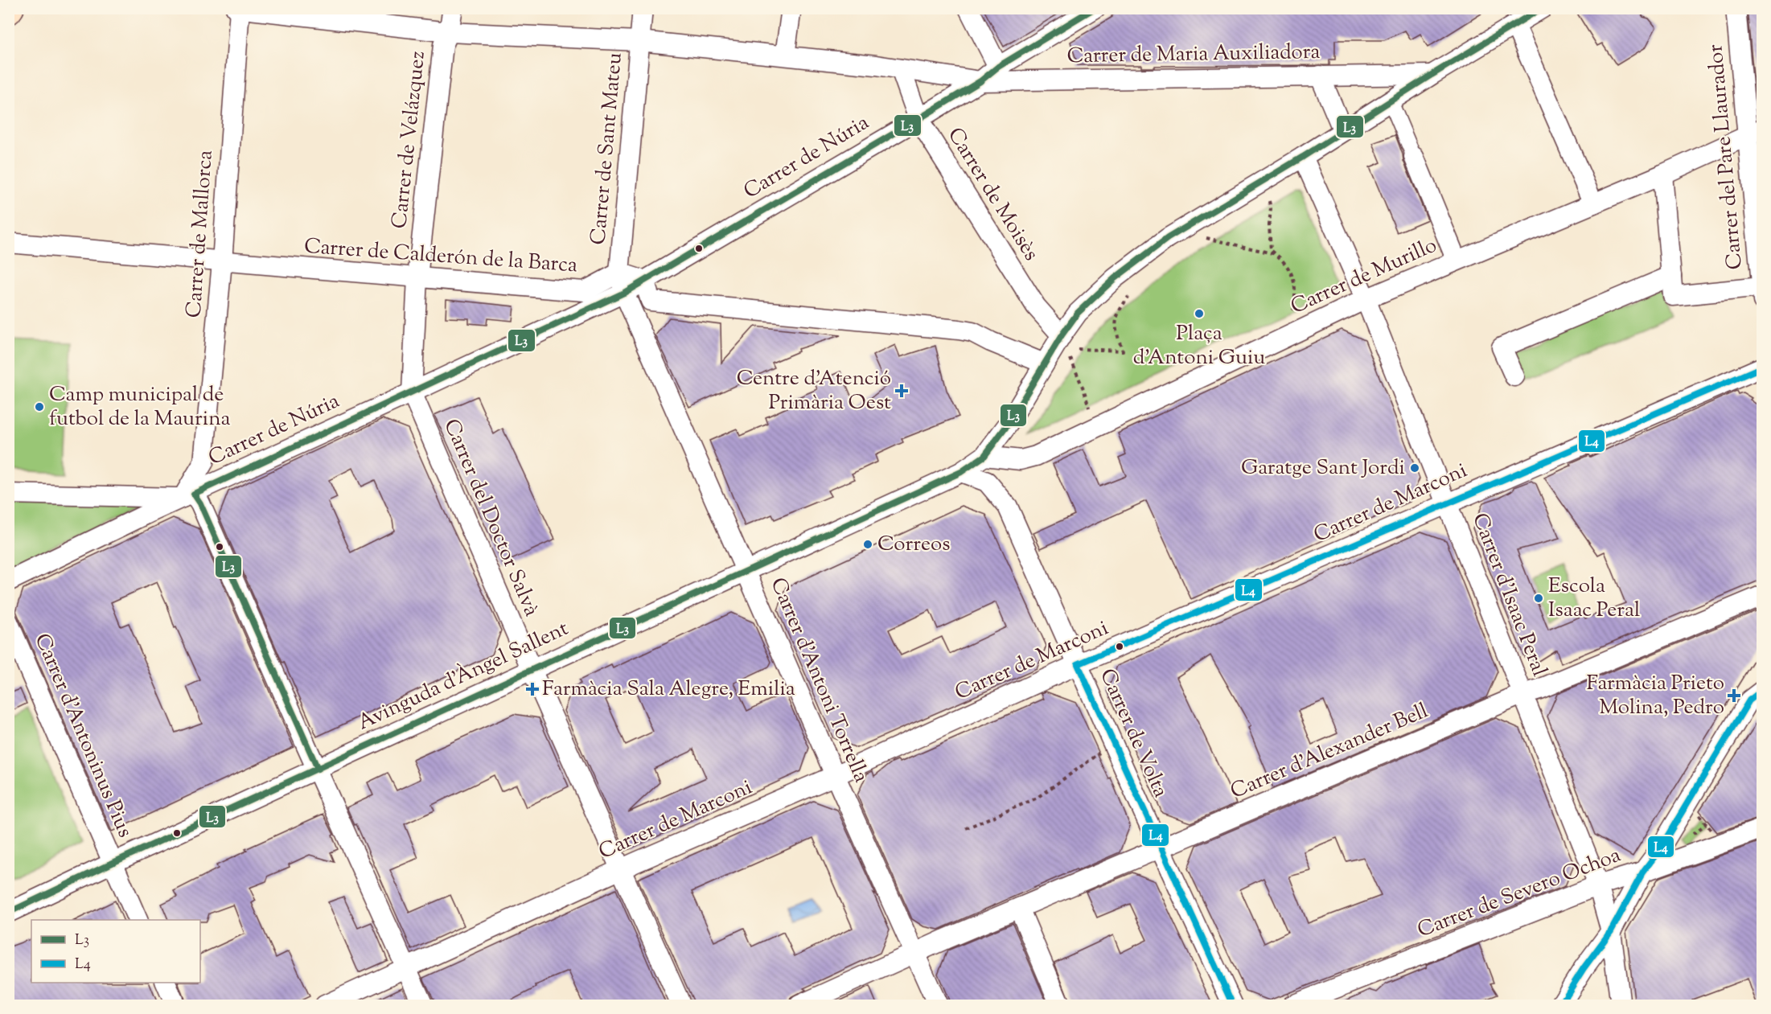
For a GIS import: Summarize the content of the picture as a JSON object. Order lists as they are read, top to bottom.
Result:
{
  "streets": {
    "street": [
      "Carrer de Maria Auxiliadora",
      "Carrer de Velázquez",
      "Carrer de Sant Mateu",
      "Carrer del Pare Llaurador",
      "Carrer de Núria",
      "Carrer de Moisès",
      "Carrer de Mallorca",
      "Carrer de Calderón de la Barca",
      "Carrer de Murillo",
      "Carrer de Marconi",
      "Carrer del Doctor Salvà",
      "Carrer d'Isaac Peral",
      "Avinguda d'Àngel Sallent",
      "Carrer d'Antoni Torrella",
      "Carrer de Volta",
      "Carrer d'Antoninus Pius",
      "Carrer d'Alexander Bell",
      "Carrer de Severo Ochoa"
    ]
  },
  "crossings": [
    ["Carrer de Maria Auxiliadora", "Carrer de Velázquez"],
    ["Carrer de Maria Auxiliadora", "Carrer de Sant Mateu"],
    ["Carrer de Maria Auxiliadora", "Carrer de Núria"],
    ["Carrer de Maria Auxiliadora", "Carrer de Moisès"],
    ["Carrer de Maria Auxiliadora", "Carrer de Mallorca"],
    ["Carrer de Maria Auxiliadora", "Avinguda d'Àngel Sallent"],
    ["Carrer de Velázquez", "Carrer de Núria"],
    ["Carrer de Velázquez", "Carrer de Calderón de la Barca"],
    ["Carrer de Velázquez", "Carrer del Doctor Salvà"],
    ["Carrer de Sant Mateu", "Carrer de Núria"],
    ["Carrer de Sant Mateu", "Carrer de Calderón de la Barca"],
    ["Carrer de Sant Mateu", "Carrer d'Antoni Torrella"],
    ["Carrer del Pare Llaurador", "Carrer de Murillo"],
    ["Carrer de Núria", "Carrer de Moisès"],
    ["Carrer de Núria", "Carrer de Mallorca"],
    ["Carrer de Núria", "Carrer del Doctor Salvà"],
    ["Carrer de Núria", "Carrer d'Antoni Torrella"],
    ["Carrer de Moisès", "Avinguda d'Àngel Sallent"],
    ["Carrer de Mallorca", "Carrer de Calderón de la Barca"],
    ["Carrer de Murillo", "Carrer d'Isaac Peral"],
    ["Carrer de Murillo", "Avinguda d'Àngel Sallent"],
    ["Carrer de Marconi", "Carrer del Doctor Salvà"],
    ["Carrer de Marconi", "Carrer d'Isaac Peral"],
    ["Carrer de Marconi", "Carrer d'Antoni Torrella"],
    ["Carrer de Marconi", "Carrer de Volta"],
    ["Carrer del Doctor Salvà", "Avinguda d'Àngel Sallent"],
    ["Carrer d'Isaac Peral", "Avinguda d'Àngel Sallent"],
    ["Carrer d'Isaac Peral", "Carrer d'Alexander Bell"],
    ["Carrer d'Isaac Peral", "Carrer de Severo Ochoa"],
    ["Avinguda d'Àngel Sallent", "Carrer d'Antoni Torrella"],
    ["Avinguda d'Àngel Sallent", "Carrer de Volta"],
    ["Avinguda d'Àngel Sallent", "Carrer d'Antoninus Pius"],
    ["Carrer d'Antoni Torrella", "Carrer d'Alexander Bell"],
    ["Carrer de Volta", "Carrer d'Alexander Bell"]
  ],
  "places": {
    "other": [
      "Plaça d'Antoni Guiu",
      "Camp municipal de futbol de la Maurina",
      "Garatge Sant Jordi",
      "Correos",
      "Escola Isaac Peral"
    ],
    "health": ["Centre d'Atenció Primària Oest", "Farmàcia Sala Alegre, Emilia", "Farmàcia Prieto Molina, Pedro"]
  },
  "lines": ["transit line L3", "transit line L4"],
  "legend": ["L3", "L4"]
}
